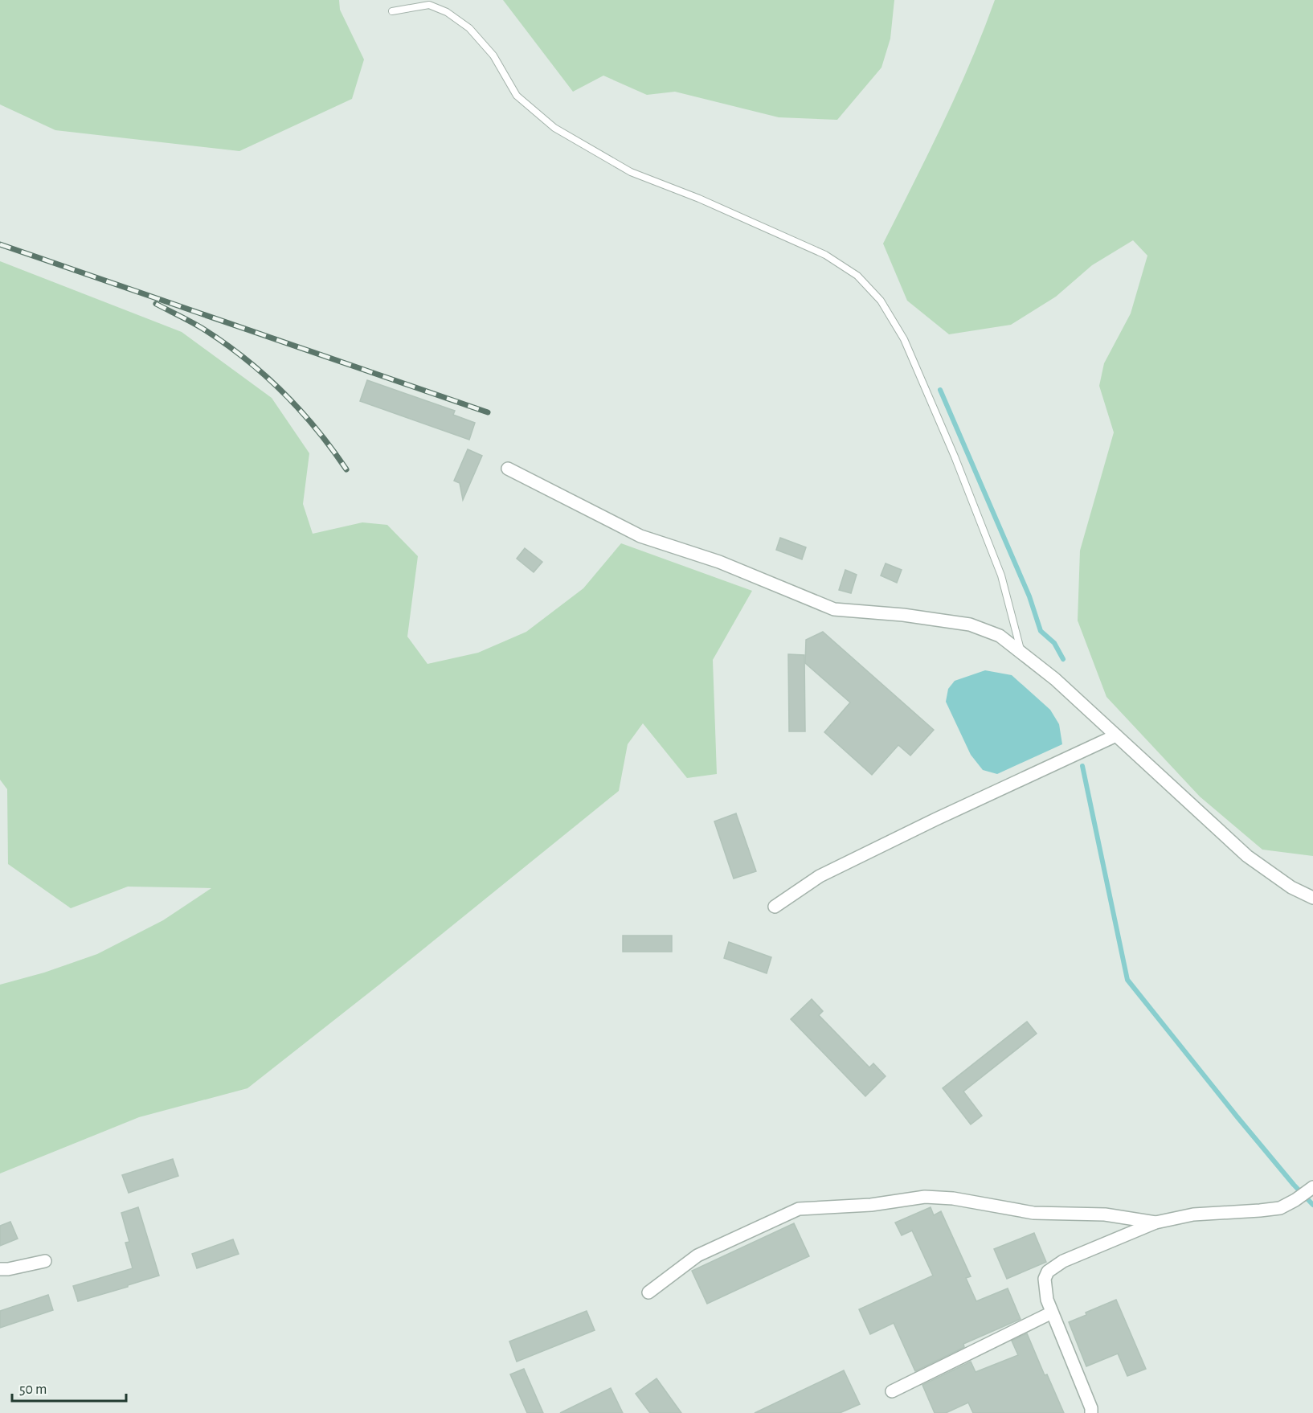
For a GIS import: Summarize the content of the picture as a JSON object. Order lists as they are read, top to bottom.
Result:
{
  "scale_bar": "50 m"
}
